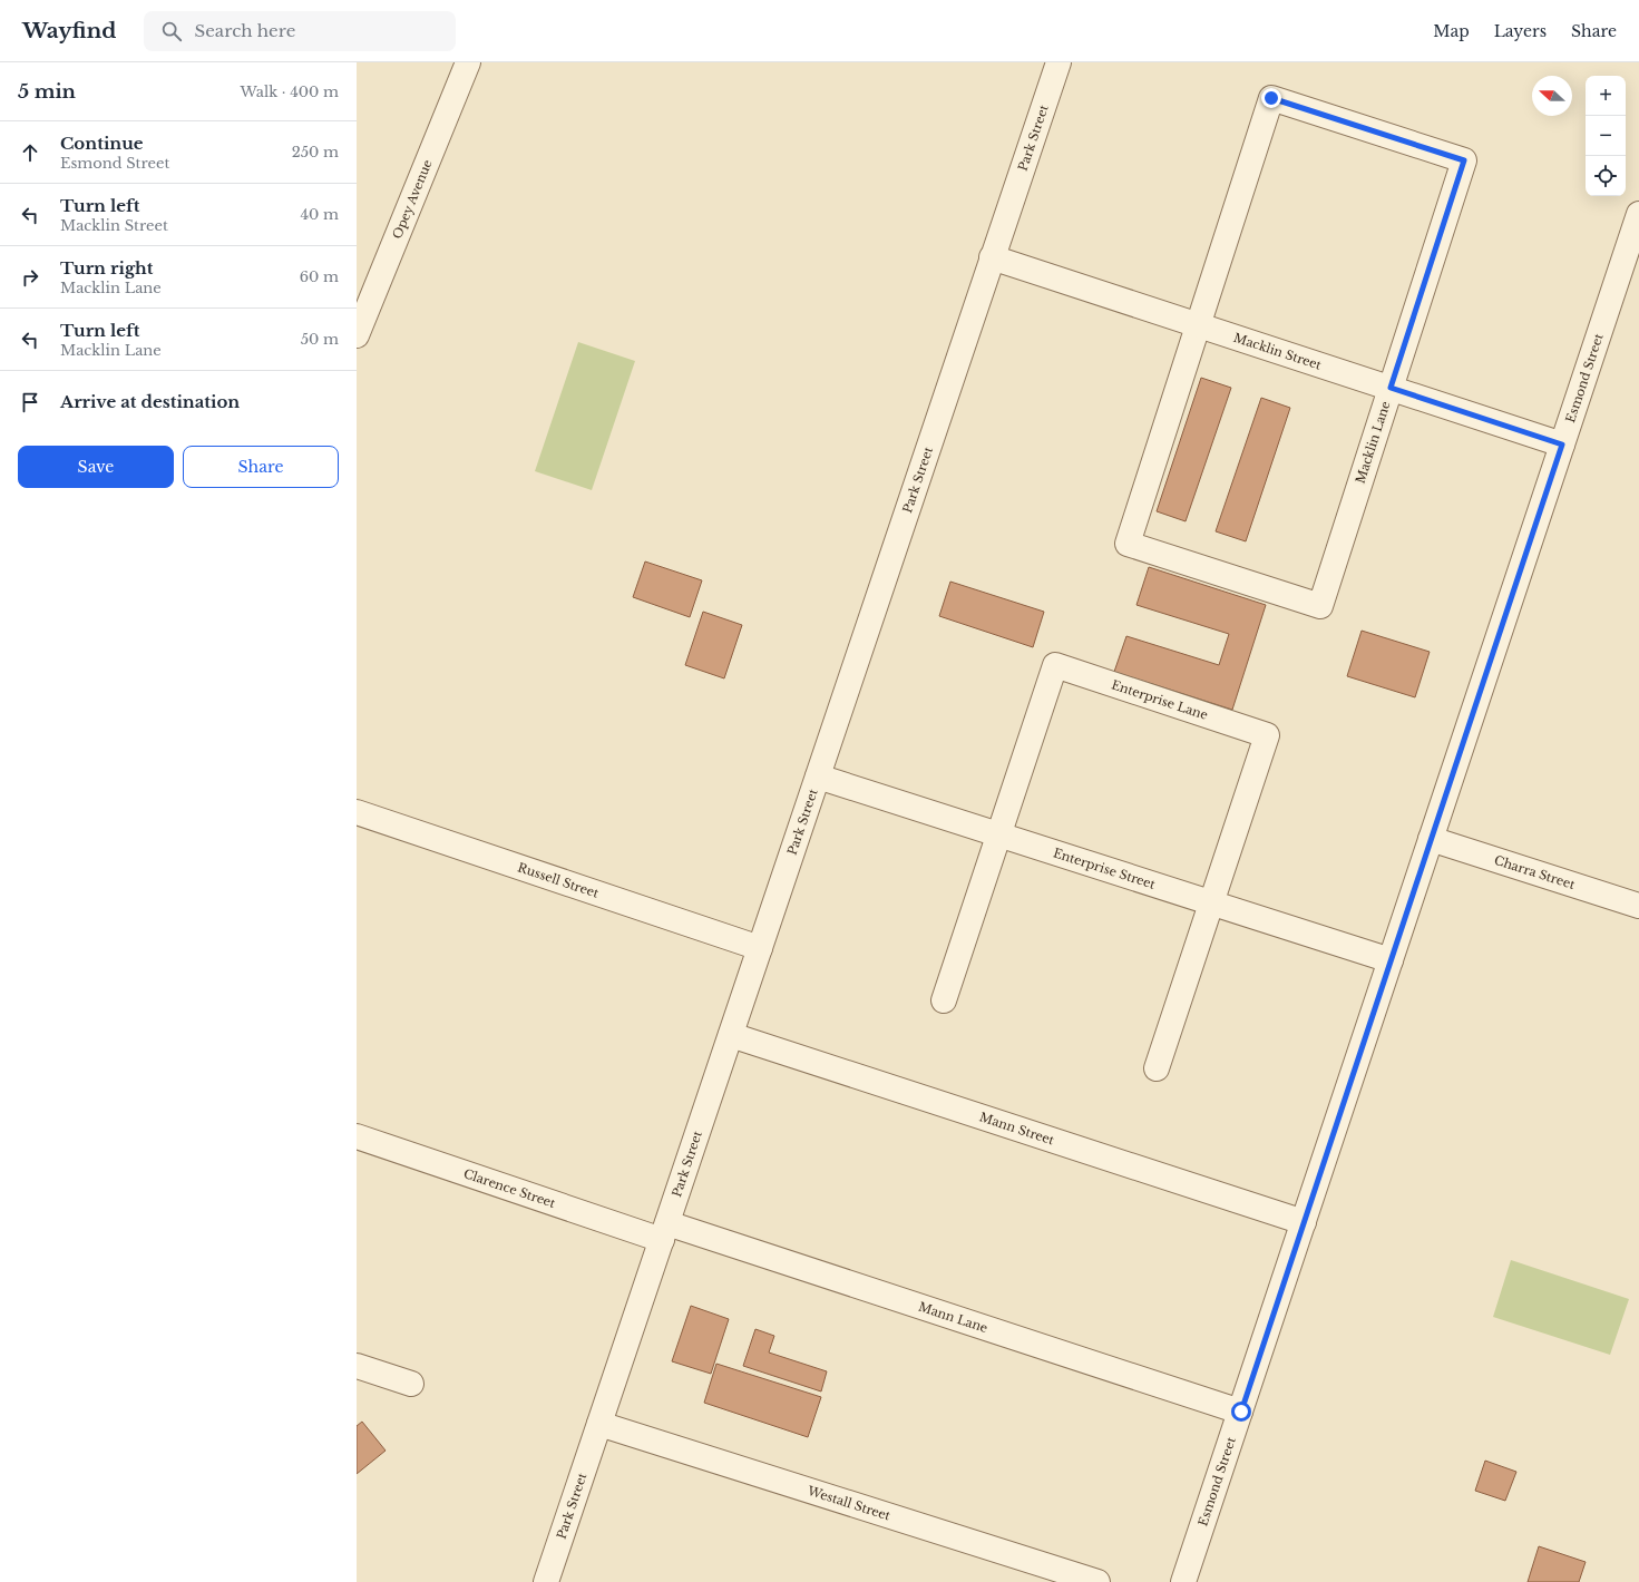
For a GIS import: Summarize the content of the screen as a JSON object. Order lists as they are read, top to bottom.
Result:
{
  "streets": {
    "street": [
      "Park Street",
      "Opey Avenue",
      "Macklin Street",
      "Esmond Street",
      "Macklin Lane",
      "Enterprise Lane",
      "Enterprise Street",
      "Charra Street",
      "Russell Street",
      "Mann Street",
      "Clarence Street",
      "Mann Lane",
      "Westall Street"
    ]
  },
  "crossings": [
    ["Park Street", "Macklin Street"],
    ["Park Street", "Enterprise Street"],
    ["Park Street", "Russell Street"],
    ["Park Street", "Mann Street"],
    ["Park Street", "Clarence Street"],
    ["Park Street", "Mann Lane"],
    ["Park Street", "Westall Street"],
    ["Macklin Street", "Esmond Street"],
    ["Macklin Street", "Macklin Lane"],
    ["Esmond Street", "Enterprise Street"],
    ["Esmond Street", "Charra Street"],
    ["Esmond Street", "Mann Street"],
    ["Esmond Street", "Mann Lane"],
    ["Enterprise Lane", "Enterprise Street"],
    ["Clarence Street", "Mann Lane"]
  ],
  "north": "left",
  "page": {
    "header": "Wayfind",
    "search": "Search here",
    "nav": ["Map", "Layers", "Share"],
    "heading": ["5 min", "Walk · 400 m"],
    "map_buttons": ["+", "−"],
    "list": [
      ["Continue", "Esmond Street", "250 m"],
      ["Turn left", "Macklin Street", "40 m"],
      ["Turn right", "Macklin Lane", "60 m"],
      ["Turn left", "Macklin Lane", "50 m"],
      "Arrive at destination"
    ],
    "buttons": ["Save", "Share"]
  }
}
